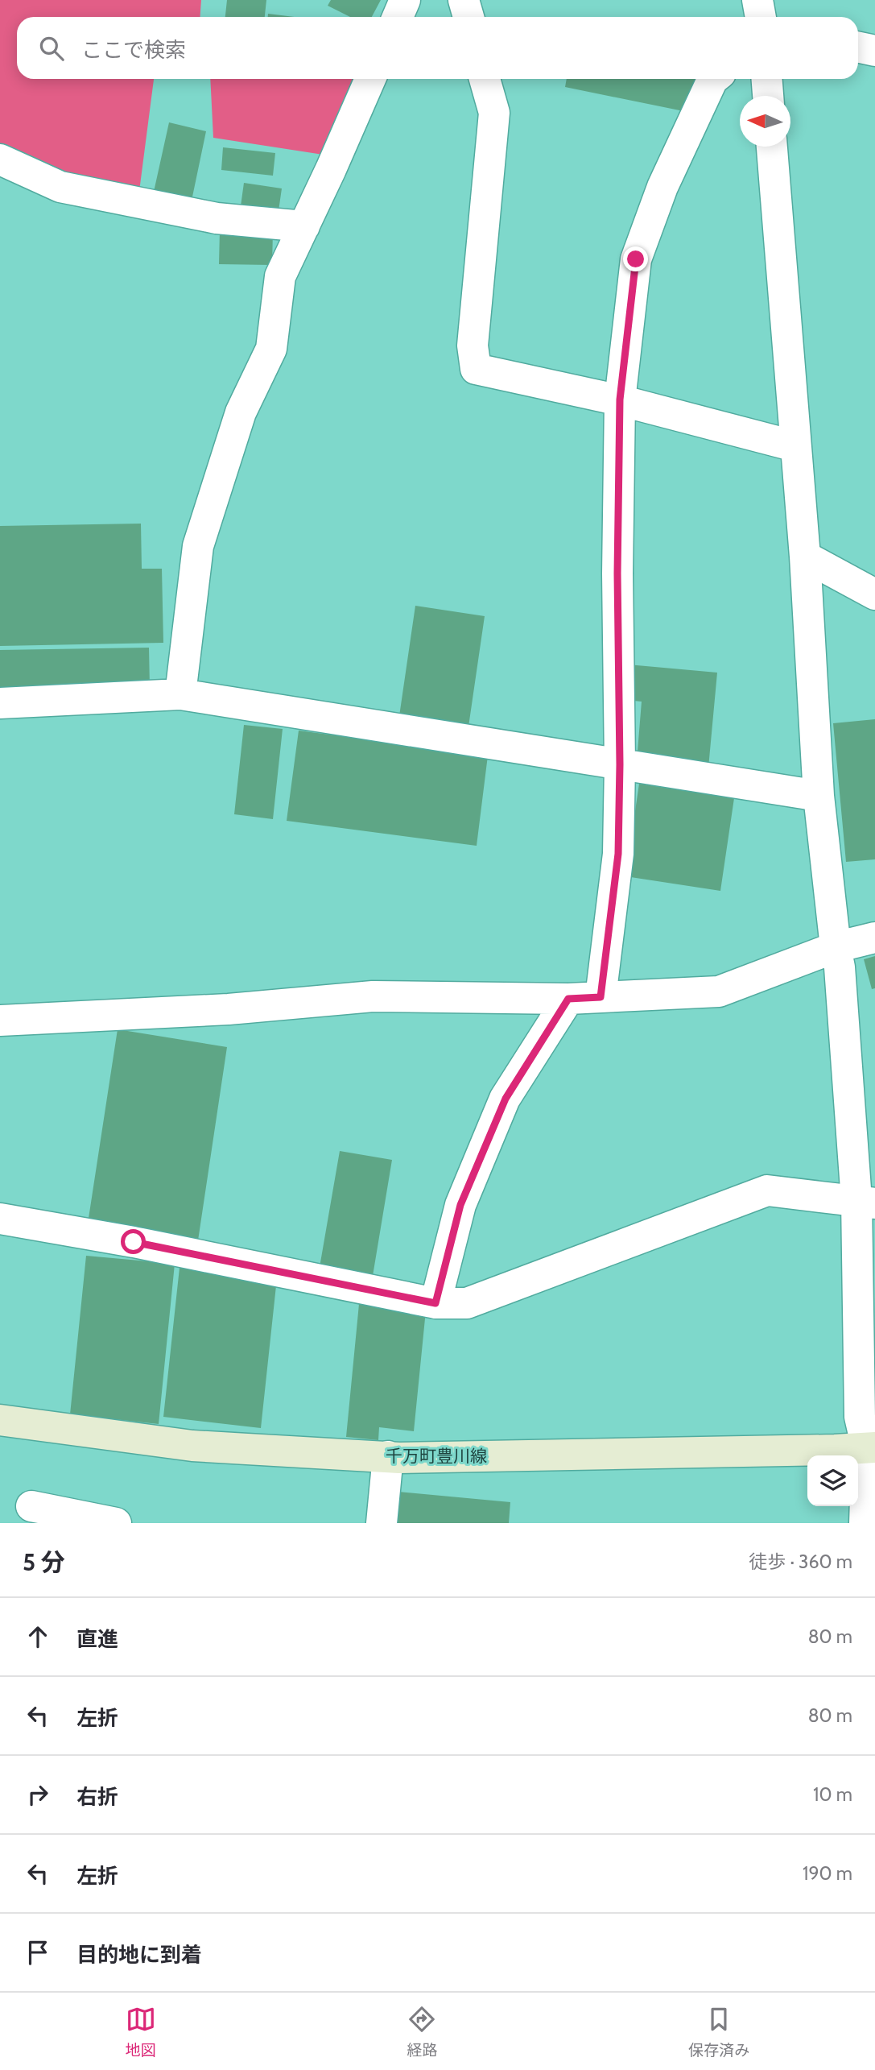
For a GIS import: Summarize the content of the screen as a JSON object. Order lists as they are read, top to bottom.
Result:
{
  "streets": {
    "main road": ["千万町豊川線"]
  },
  "north": "left",
  "page": {
    "search": "ここで検索",
    "heading": ["5 分", "徒歩 · 360 m"],
    "list": [
      ["直進", "80 m"],
      ["左折", "80 m"],
      ["右折", "10 m"],
      ["左折", "190 m"],
      "目的地に到着"
    ],
    "nav": ["地図", "経路", "保存済み"]
  }
}
